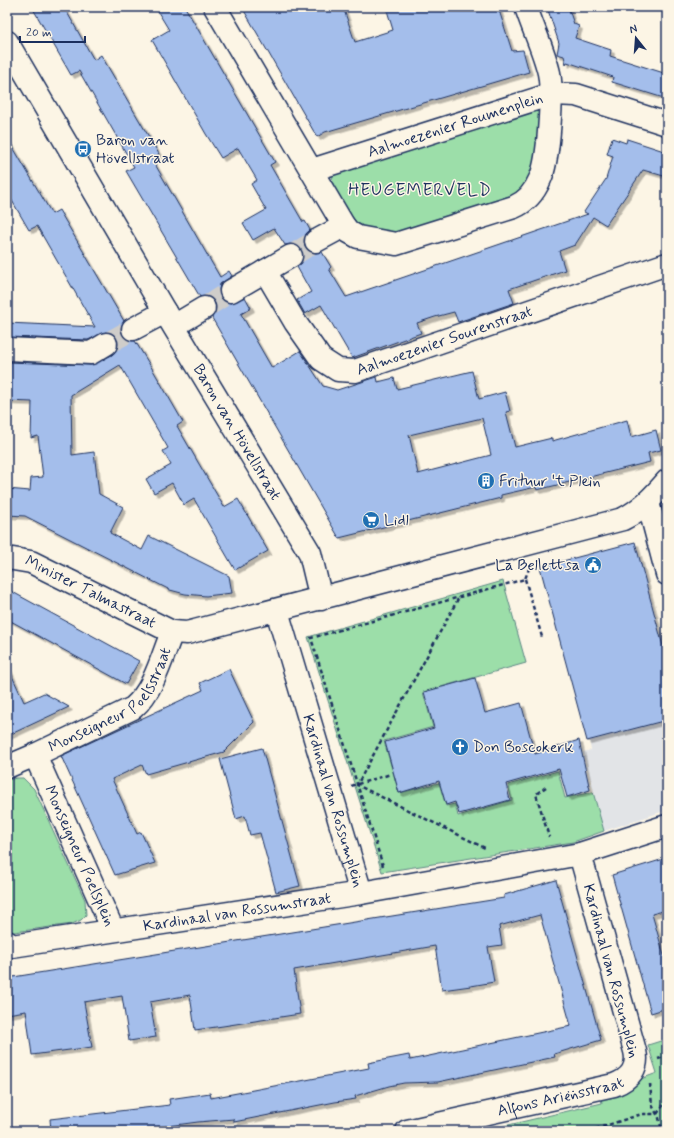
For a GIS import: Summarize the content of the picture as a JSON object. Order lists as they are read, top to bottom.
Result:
{
  "streets": {
    "street": [
      "Aalmoezenier Roumenplein",
      "Aalmoezenier Sourenstraat",
      "Baron van Hövellstraat",
      "Minister Talmastraat",
      "Monseigneur Poelsstraat",
      "Kardinaal van Rossumplein",
      "Monseigneur Poelsplein",
      "Kardinaal van Rossumstraat",
      "Alfons Ariënsstraat"
    ]
  },
  "crossings": [
    ["Minister Talmastraat", "Monseigneur Poelsstraat"],
    ["Monseigneur Poelsstraat", "Monseigneur Poelsplein"],
    ["Kardinaal van Rossumplein", "Kardinaal van Rossumstraat"],
    ["Kardinaal van Rossumplein", "Alfons Ariënsstraat"],
    ["Monseigneur Poelsplein", "Kardinaal van Rossumstraat"]
  ],
  "districts": ["HEUGEMERVELD"],
  "places": {
    "bus stop": ["Baron van Hövellstraat"],
    "building": ["Frituur 't Plein"],
    "supermarket": ["Lidl"],
    "public building": ["La Bellettsa"],
    "church": ["Don Boscokerk"]
  },
  "scale_bar": "20 m",
  "north": "top"
}
